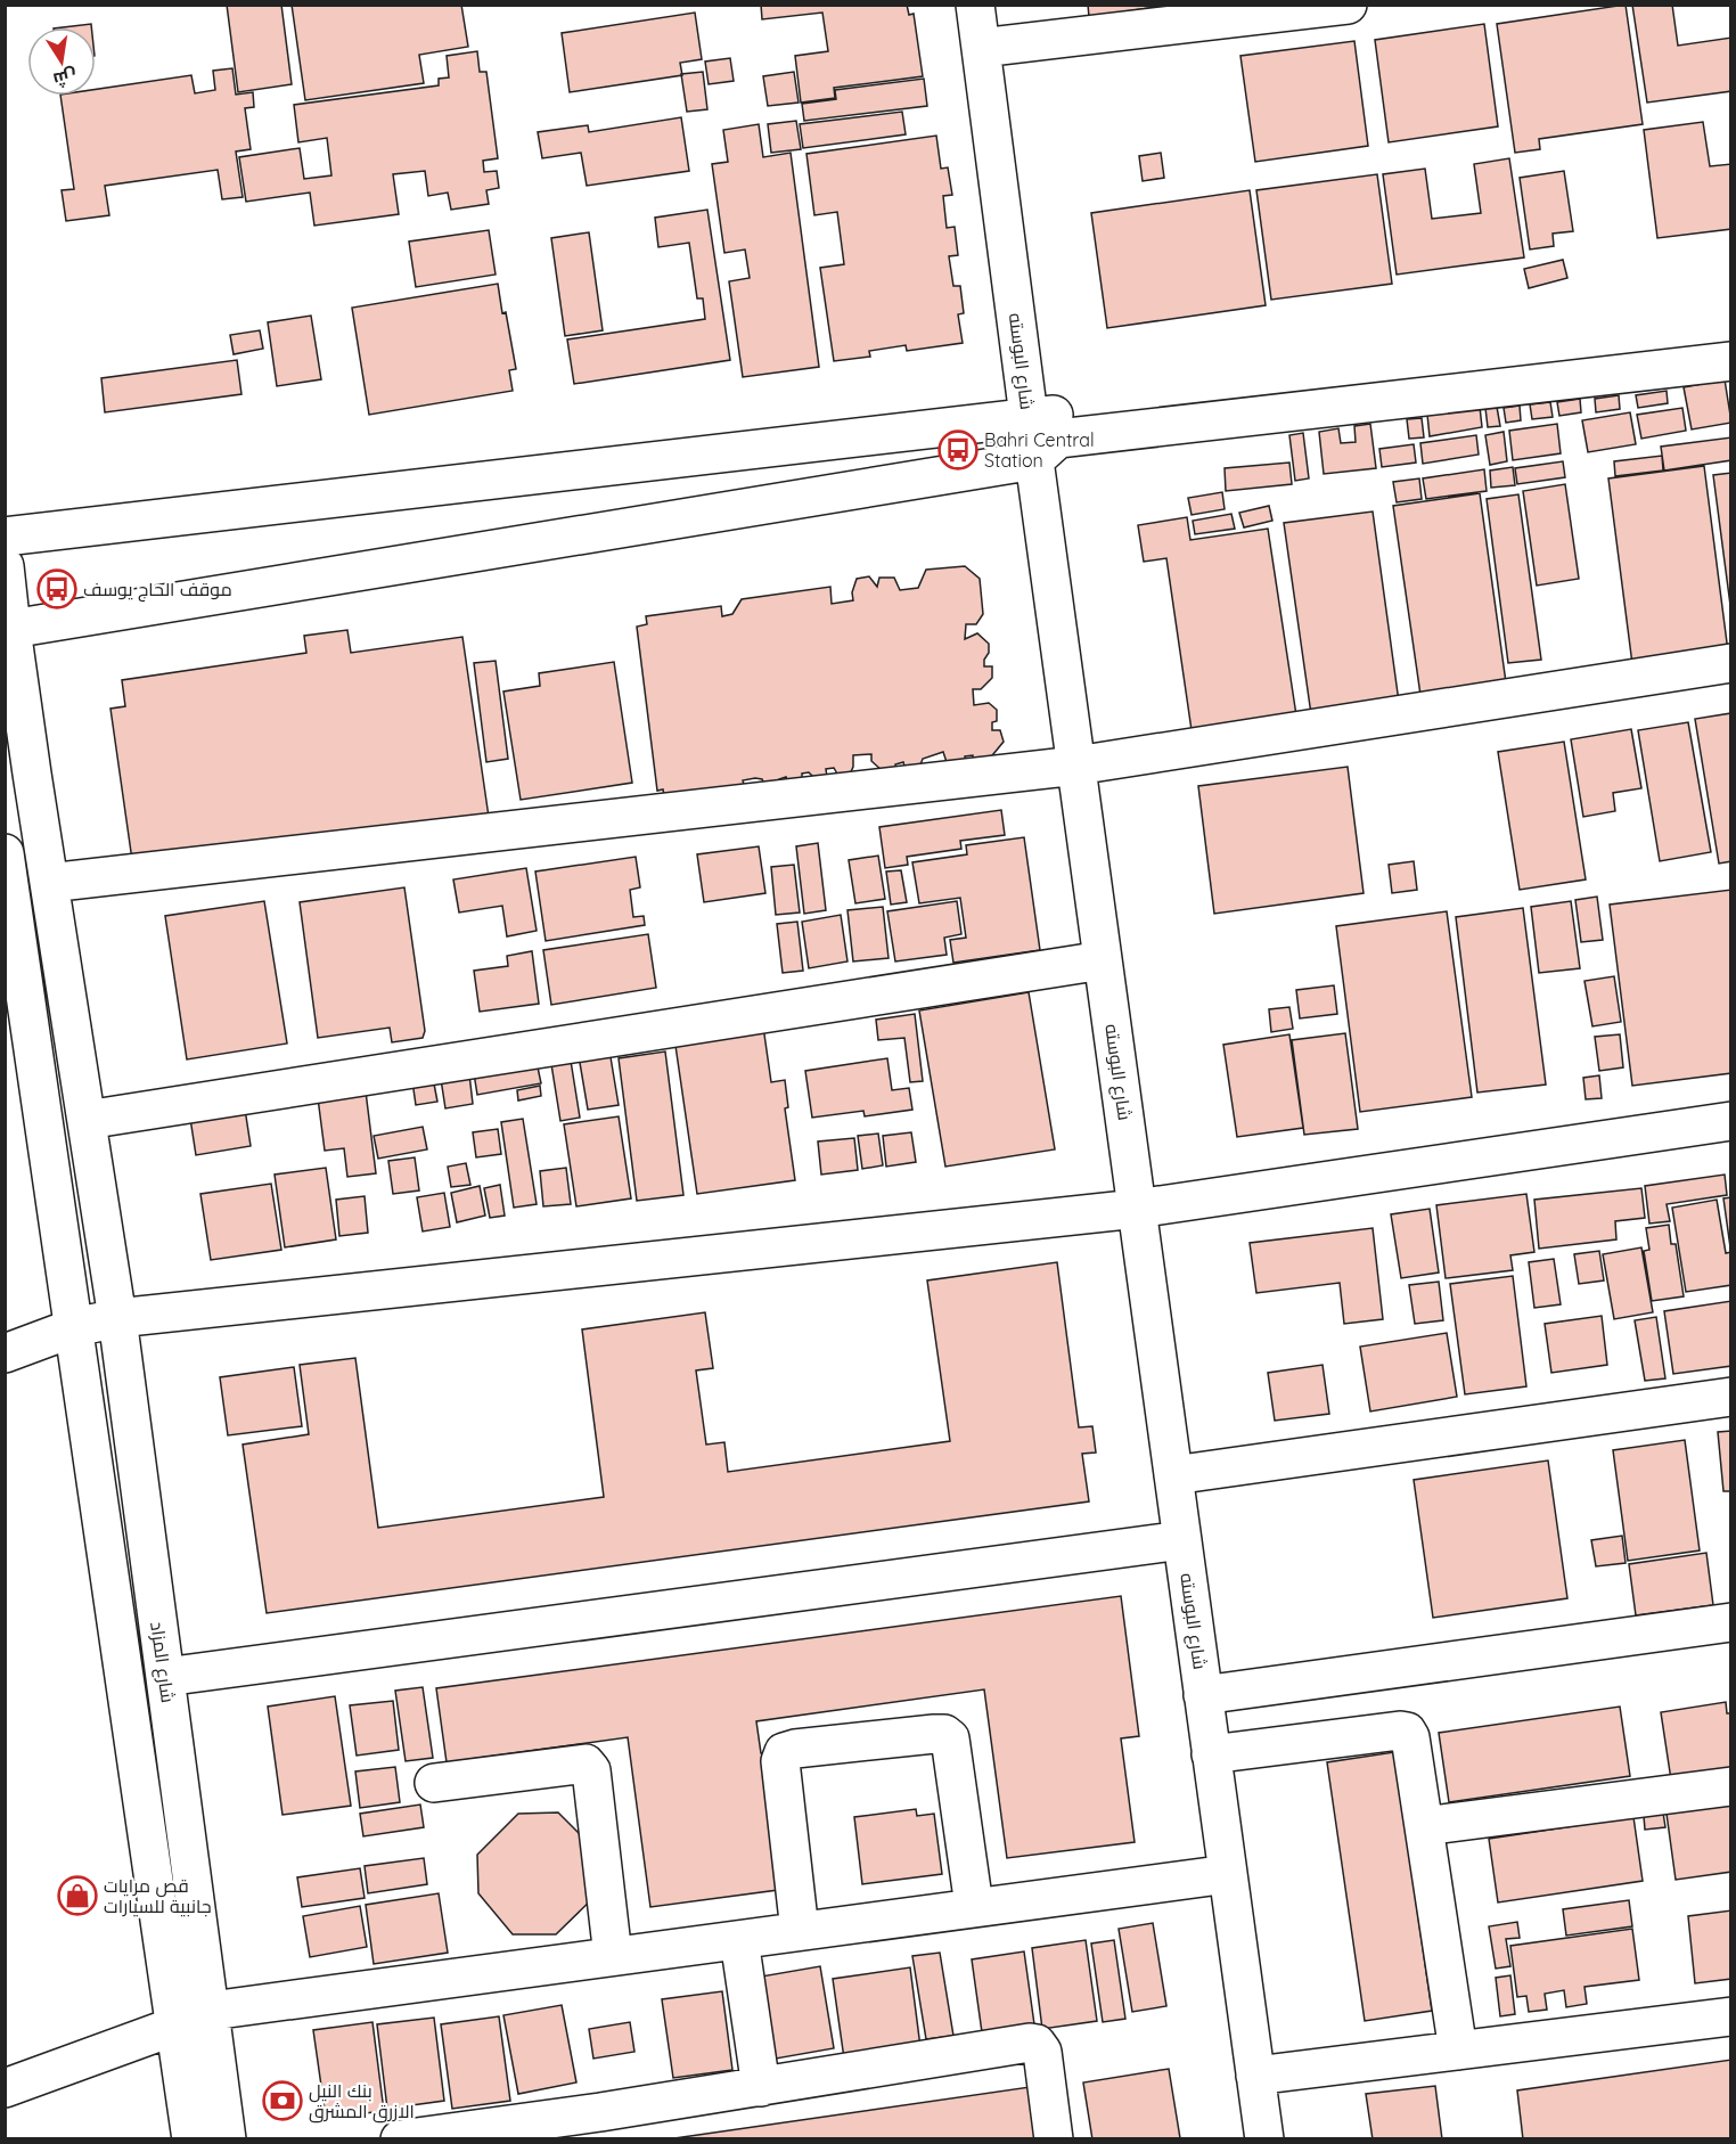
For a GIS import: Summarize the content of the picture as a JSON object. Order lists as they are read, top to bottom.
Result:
{
  "streets": {
    "street": ["شارع البوسته", "شارع المزاد"]
  },
  "places": {
    "bus stop": ["Bahri Central Station", "موقف الحاج يوسف"],
    "shop": ["قص مرايات جانبية للسيارات"],
    "bank": ["بنك النيل الازرق المشرق"]
  },
  "north": "bottom"
}
